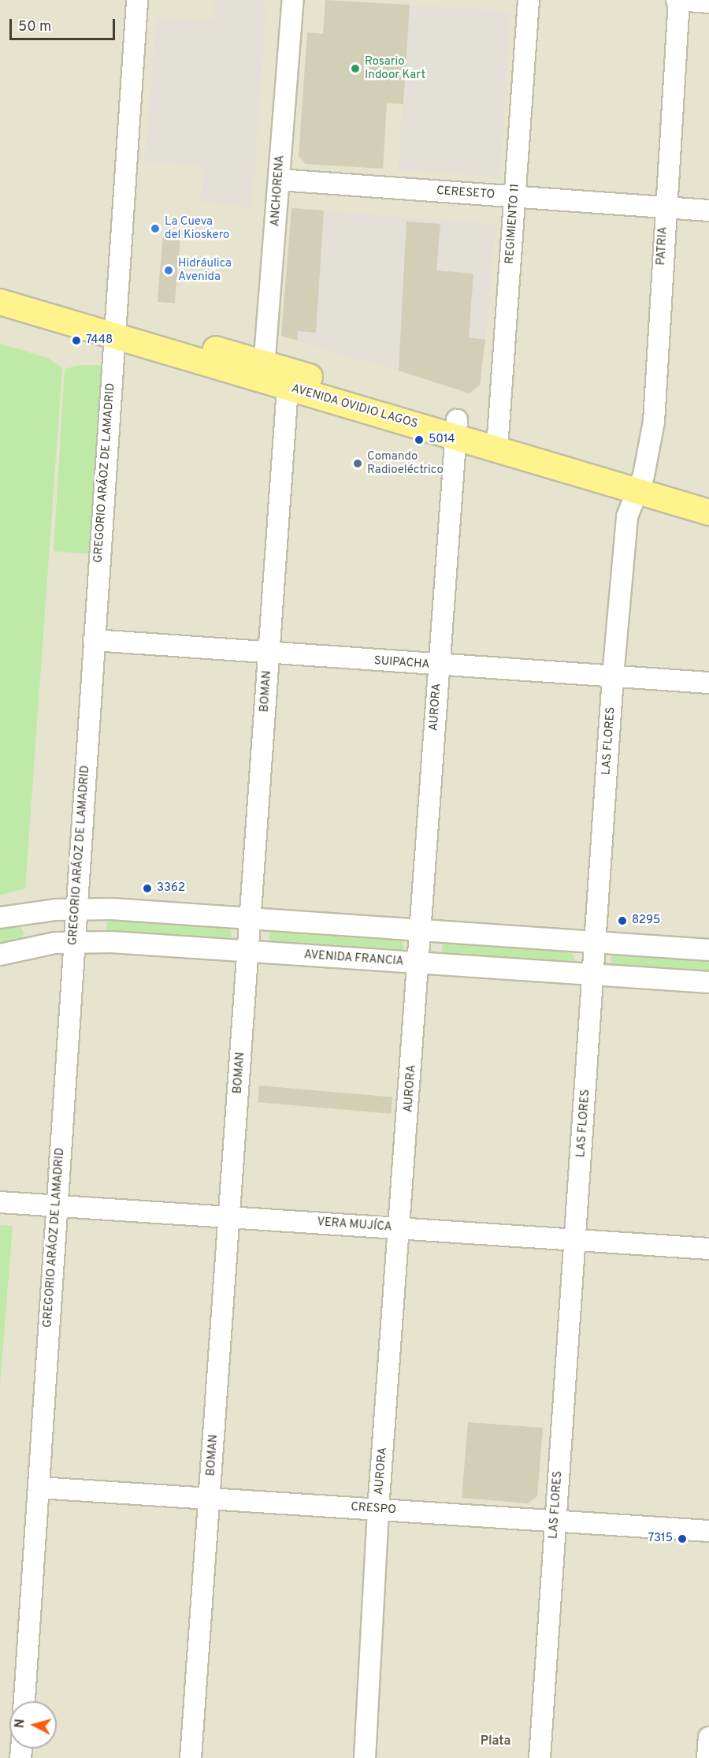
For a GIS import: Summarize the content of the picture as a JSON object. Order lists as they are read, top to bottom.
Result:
{
  "streets": {
    "main road": ["AVENIDA OVIDIO LAGOS"],
    "street": [
      "ANCHORENA",
      "CERESETO",
      "REGIMIENTO 11",
      "PATRIA",
      "GREGORIO ARÁOZ DE LAMADRID",
      "SUIPACHA",
      "BOMAN",
      "AURORA",
      "LAS FLORES",
      "AVENIDA FRANCIA",
      "VERA MUJÍCA",
      "CRESPO"
    ]
  },
  "crossings": [
    ["ANCHORENA", "CERESETO"],
    ["ANCHORENA", "AVENIDA OVIDIO LAGOS"],
    ["CERESETO", "REGIMIENTO 11"],
    ["CERESETO", "PATRIA"],
    ["REGIMIENTO 11", "AVENIDA OVIDIO LAGOS"],
    ["PATRIA", "AVENIDA OVIDIO LAGOS"],
    ["PATRIA", "LAS FLORES"],
    ["AVENIDA OVIDIO LAGOS", "GREGORIO ARÁOZ DE LAMADRID"],
    ["AVENIDA OVIDIO LAGOS", "BOMAN"],
    ["AVENIDA OVIDIO LAGOS", "AURORA"],
    ["AVENIDA OVIDIO LAGOS", "LAS FLORES"],
    ["GREGORIO ARÁOZ DE LAMADRID", "SUIPACHA"],
    ["GREGORIO ARÁOZ DE LAMADRID", "AVENIDA FRANCIA"],
    ["GREGORIO ARÁOZ DE LAMADRID", "VERA MUJÍCA"],
    ["GREGORIO ARÁOZ DE LAMADRID", "CRESPO"],
    ["SUIPACHA", "BOMAN"],
    ["SUIPACHA", "AURORA"],
    ["SUIPACHA", "LAS FLORES"],
    ["BOMAN", "AVENIDA FRANCIA"],
    ["BOMAN", "VERA MUJÍCA"],
    ["BOMAN", "CRESPO"],
    ["AURORA", "AVENIDA FRANCIA"],
    ["AURORA", "VERA MUJÍCA"],
    ["AURORA", "CRESPO"],
    ["LAS FLORES", "AVENIDA FRANCIA"],
    ["LAS FLORES", "VERA MUJÍCA"],
    ["LAS FLORES", "CRESPO"]
  ],
  "districts": ["Plata"],
  "places": [
    "Rosario Indoor Kart",
    "La Cueva del Kioskero",
    "Hidráulica Avenida",
    "7448",
    "5014",
    "Comando Radioeléctrico",
    "3362",
    "8295",
    "7315"
  ],
  "scale_bar": "50 m",
  "north": "left"
}
